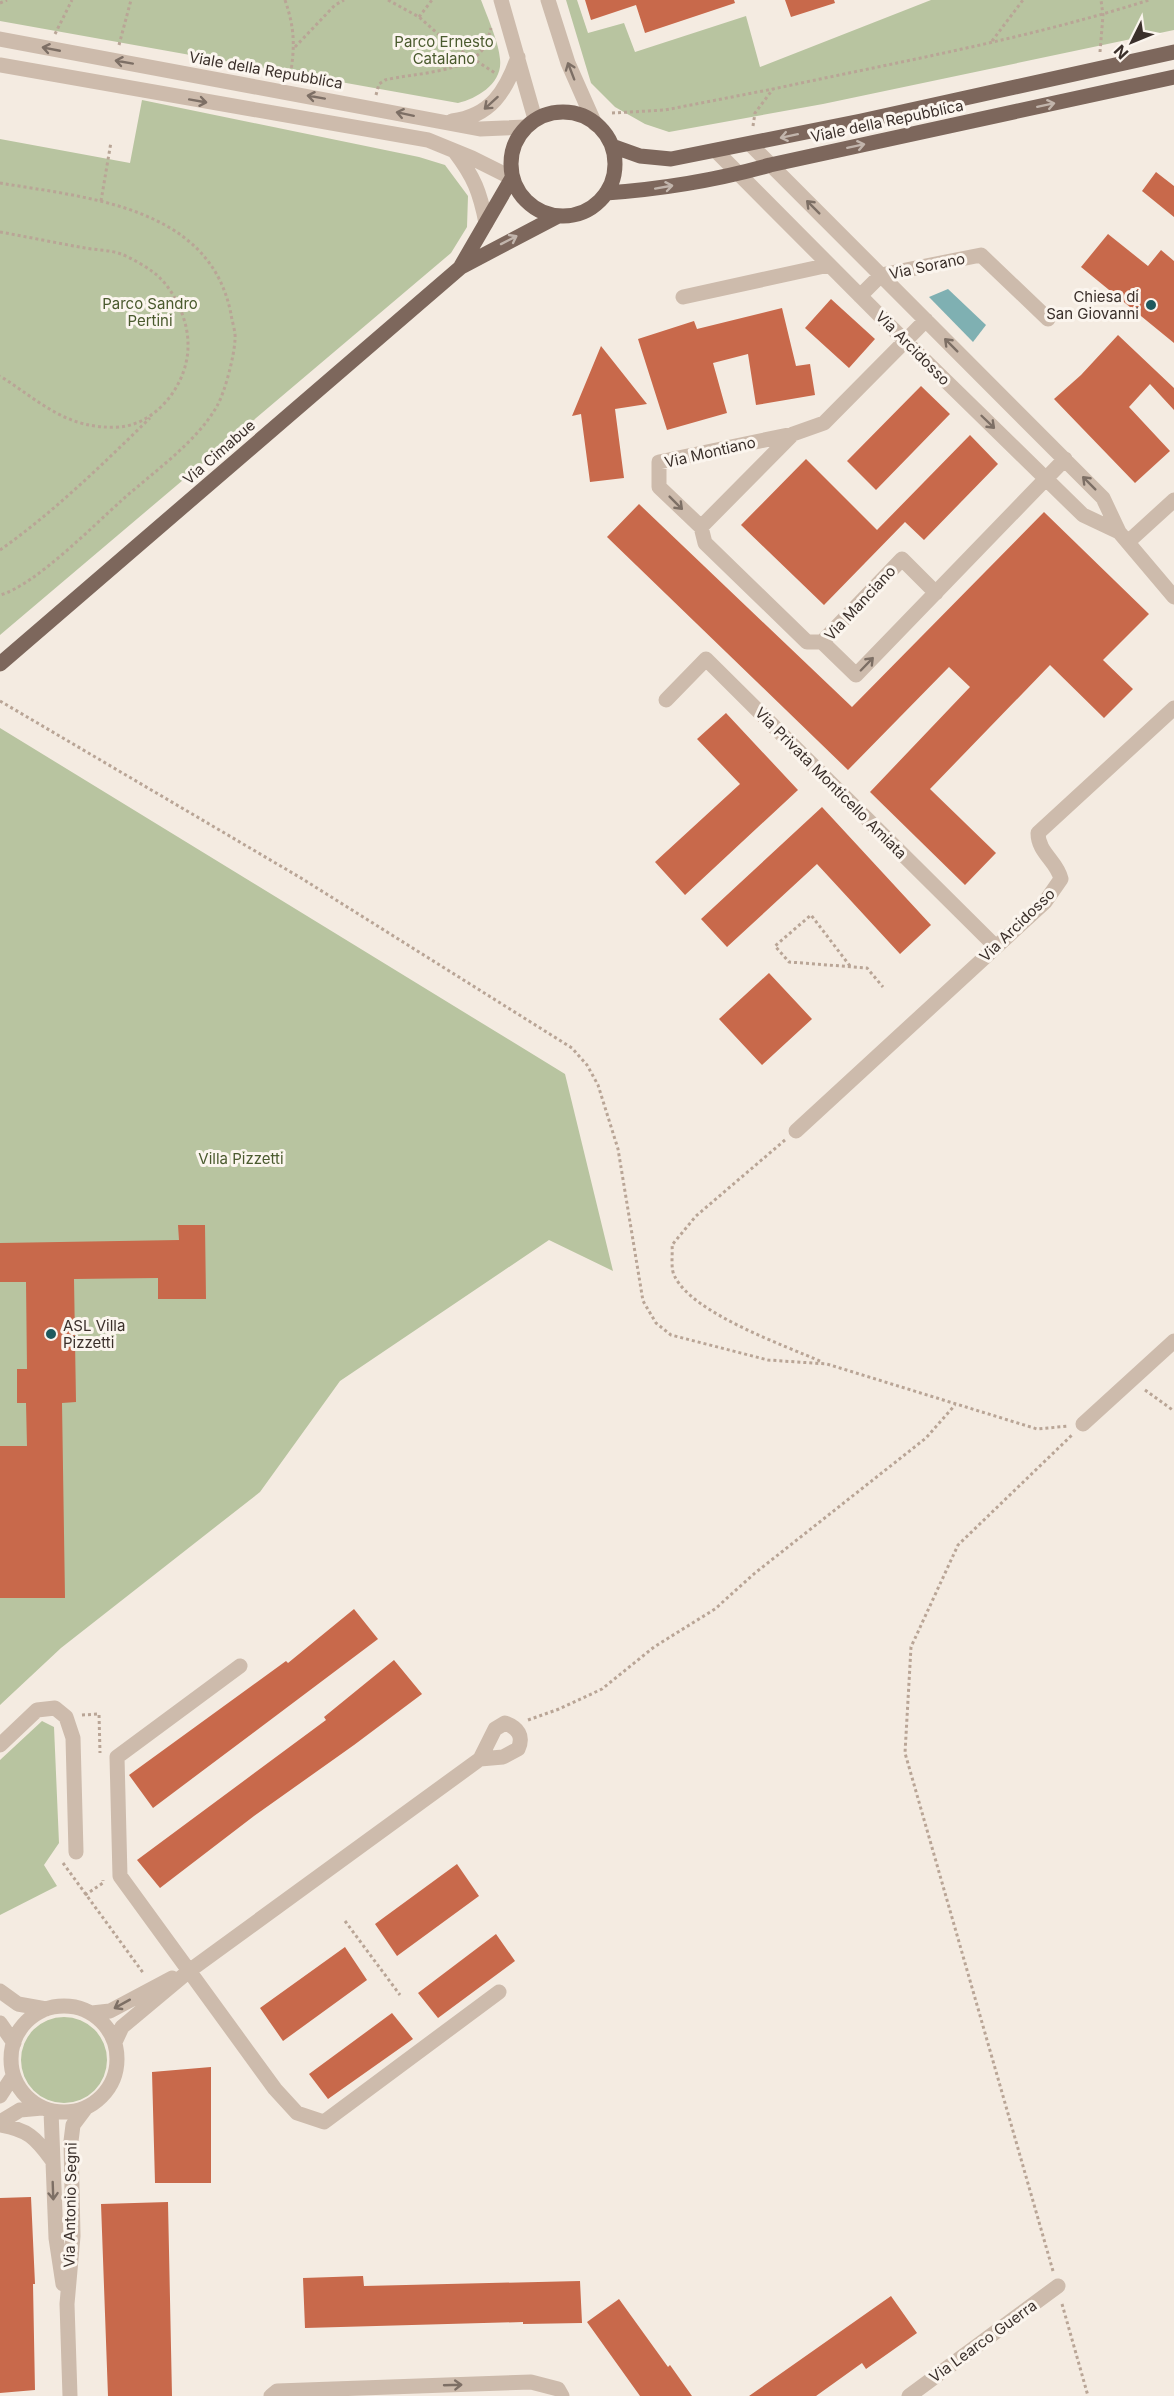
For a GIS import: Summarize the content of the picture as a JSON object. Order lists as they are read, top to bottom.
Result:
{
  "streets": {
    "main road": ["Viale della Repubblica", "Via Cimabue"],
    "street": [
      "Via Sorano",
      "Via Arcidosso",
      "Via Montiano",
      "Via Manciano",
      "Via Privata Monticello Amiata",
      "Via Antonio Segni",
      "Via Learco Guerra"
    ]
  },
  "crossings": [
    ["Viale della Repubblica", "Via Arcidosso"],
    ["Viale della Repubblica", "Via Cimabue"],
    ["Via Sorano", "Via Arcidosso"],
    ["Via Arcidosso", "Via Montiano"],
    ["Via Arcidosso", "Via Manciano"],
    ["Via Arcidosso", "Via Privata Monticello Amiata"]
  ],
  "parks": ["Parco Ernesto Catalano", "Parco Sandro Pertini", "Villa Pizzetti"],
  "places": ["Chiesa di San Giovanni", "ASL Villa Pizzetti"],
  "north": "bottom left"
}
